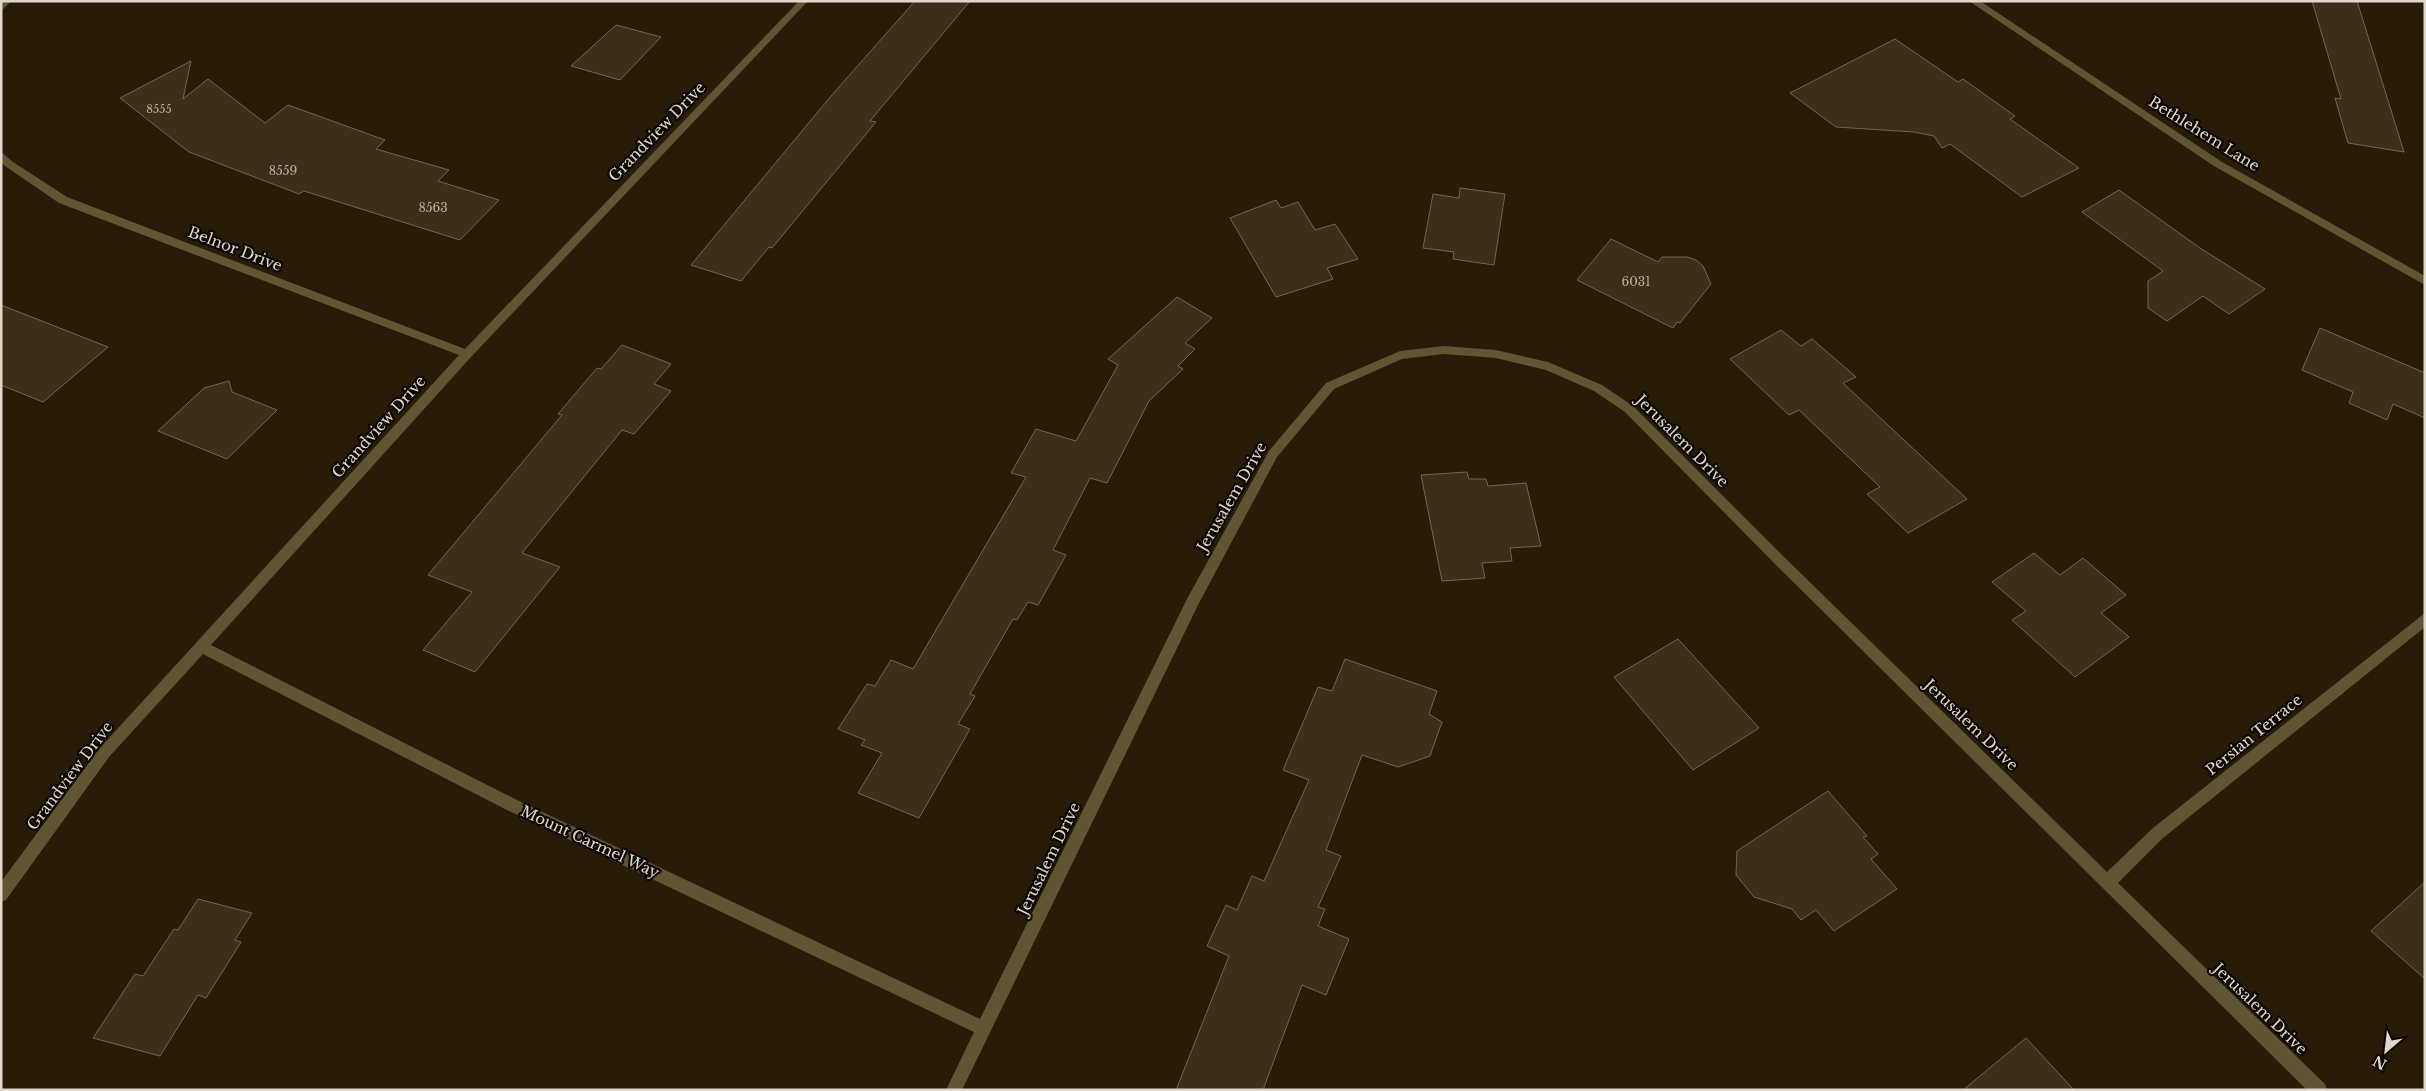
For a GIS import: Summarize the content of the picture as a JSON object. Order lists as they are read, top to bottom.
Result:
{
  "streets": {
    "street": [
      "Grandview Drive",
      "Bethlehem Lane",
      "Belnor Drive",
      "Jerusalem Drive",
      "Persian Terrace",
      "Mount Carmel Way"
    ]
  },
  "crossings": [
    ["Grandview Drive", "Belnor Drive"],
    ["Grandview Drive", "Mount Carmel Way"],
    ["Jerusalem Drive", "Persian Terrace"],
    ["Jerusalem Drive", "Mount Carmel Way"]
  ],
  "house_numbers": [
    "8555",
    "8559",
    "8563",
    "6031"
  ],
  "north": "bottom left"
}
